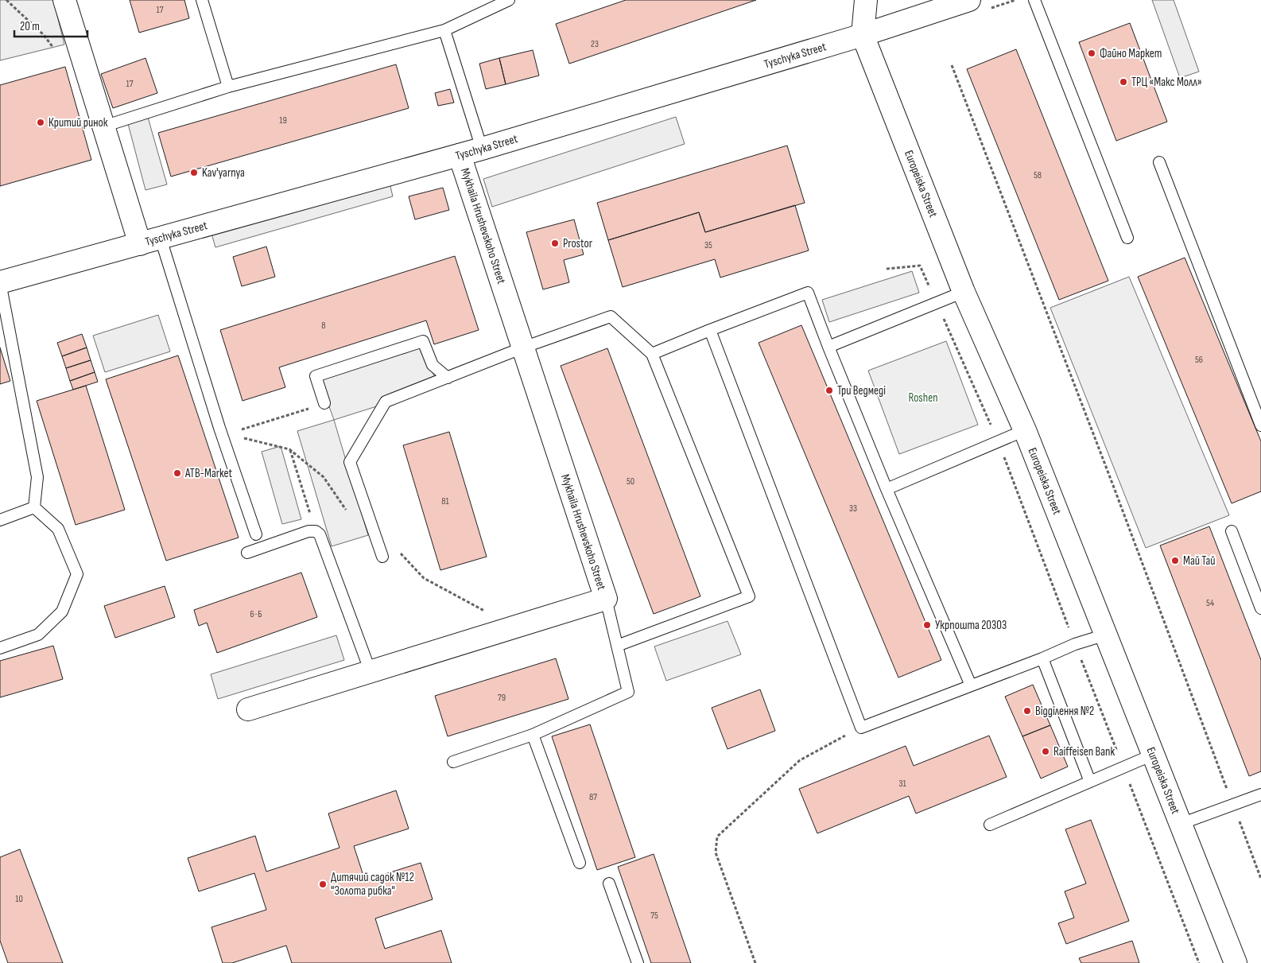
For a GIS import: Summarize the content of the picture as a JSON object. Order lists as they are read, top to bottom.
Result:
{
  "streets": {
    "main road": ["Tyschyka Street", "Europeiska Street", "Mykhaila Hrushevskoho Street"]
  },
  "crossings": [
    ["Tyschyka Street", "Europeiska Street"],
    ["Tyschyka Street", "Mykhaila Hrushevskoho Street"]
  ],
  "parks": ["Roshen"],
  "places": [
    "Файно Маркет",
    "ТРЦ «Макс Молл»",
    "Критий ринок",
    "Kav'yarnya",
    "Prostor",
    "Три Ведмеді",
    "ATB-Market",
    "Май Тай",
    "Укрпошта 20303",
    "Відділення №2",
    "Raiffeisen Bank",
    "Дитячий садок №12 \"Золота рибка\""
  ],
  "house_numbers": [
    "17",
    "23",
    "17",
    "19",
    "58",
    "35",
    "8",
    "56",
    "50",
    "81",
    "33",
    "54",
    "6-Б",
    "79",
    "31",
    "87",
    "10",
    "75"
  ],
  "scale_bar": "20 m"
}
